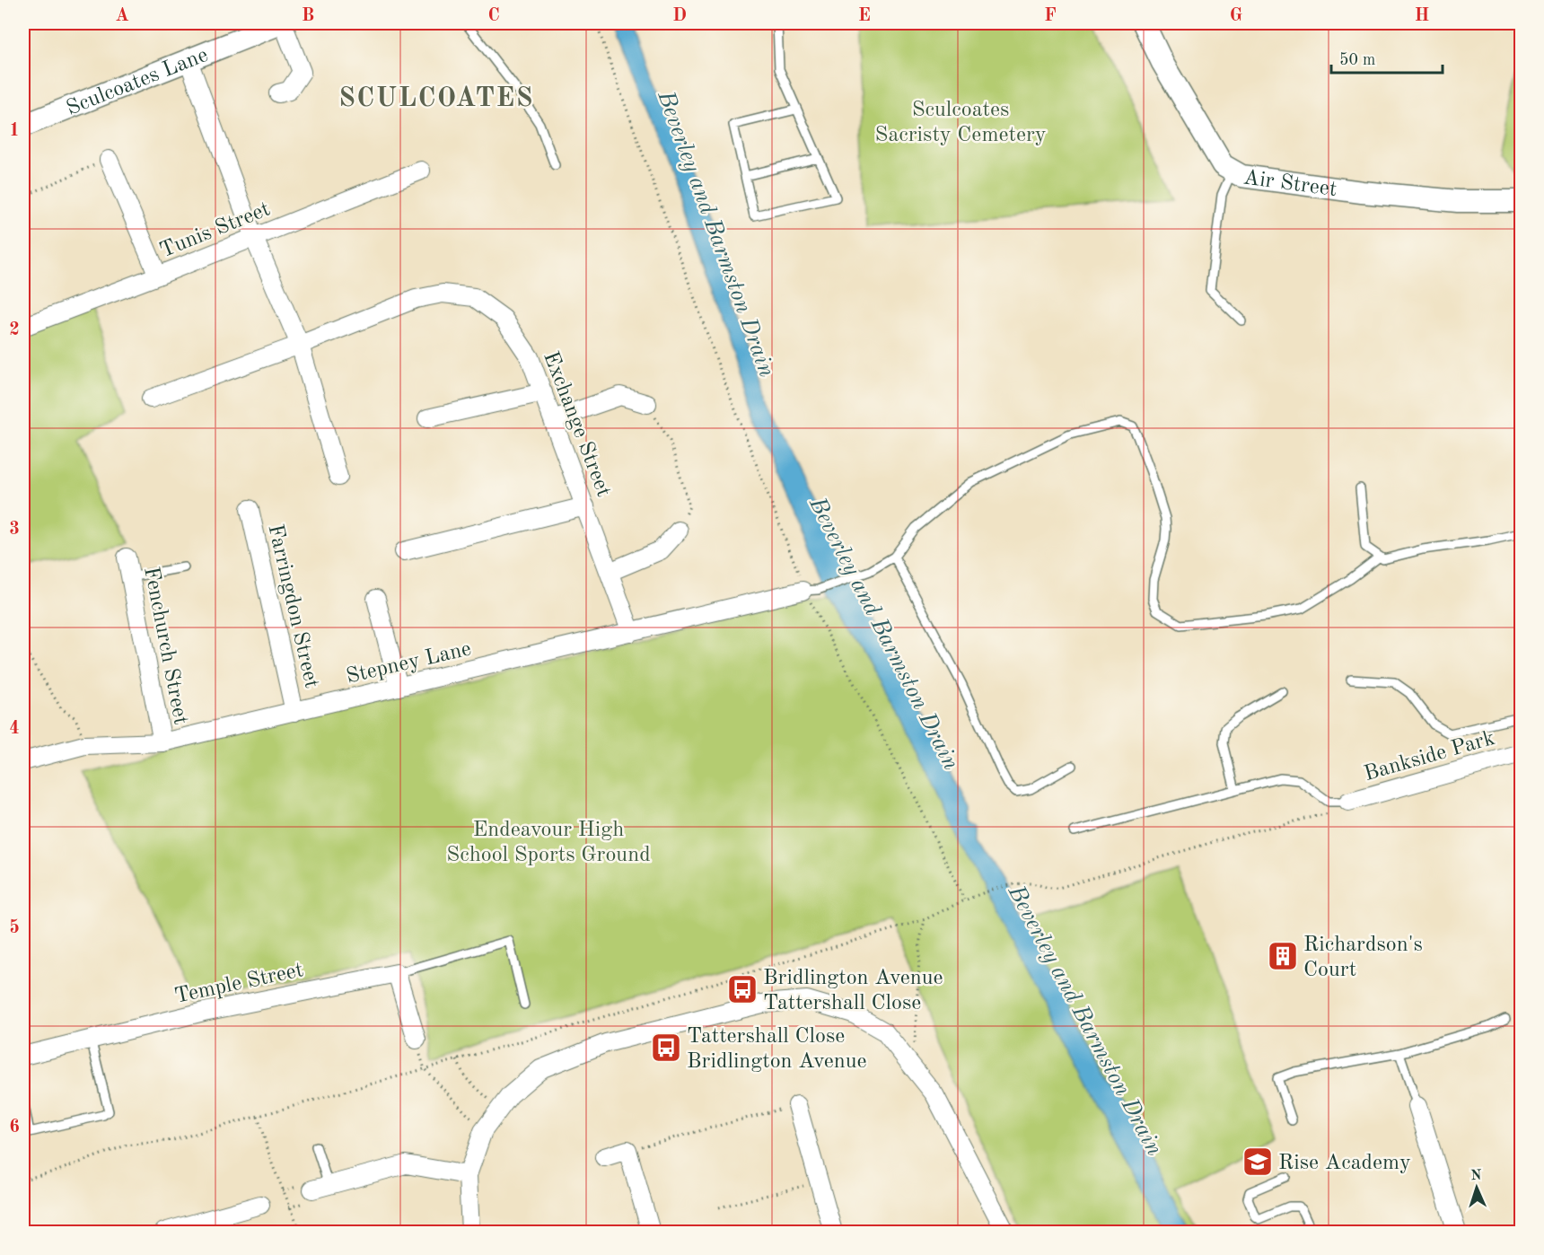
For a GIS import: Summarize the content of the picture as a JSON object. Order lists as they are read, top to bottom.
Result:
{
  "streets": {
    "street": [
      "Sculcoates Lane",
      "Air Street",
      "Tunis Street",
      "Exchange Street",
      "Farringdon Street",
      "Fenchurch Street",
      "Stepney Lane",
      "Bankside Park",
      "Temple Street"
    ]
  },
  "crossings": [
    ["Exchange Street", "Stepney Lane"],
    ["Farringdon Street", "Stepney Lane"],
    ["Fenchurch Street", "Stepney Lane"]
  ],
  "districts": ["SCULCOATES"],
  "water": ["Beverley and Barmston Drain"],
  "parks": ["Sculcoates Sacristy Cemetery", "Endeavour High School Sports Ground"],
  "places": {
    "building": ["Richardson's Court"],
    "bus stop": ["Bridlington Avenue Tattershall Close", "Tattershall Close Bridlington Avenue"],
    "school or university": ["Rise Academy"]
  },
  "scale_bar": "50 m",
  "north": "top",
  "grid": {
    "columns": [
      "A",
      "B",
      "C",
      "D",
      "E",
      "F",
      "G",
      "H"
    ],
    "rows": [
      "1",
      "2",
      "3",
      "4",
      "5",
      "6"
    ]
  }
}
